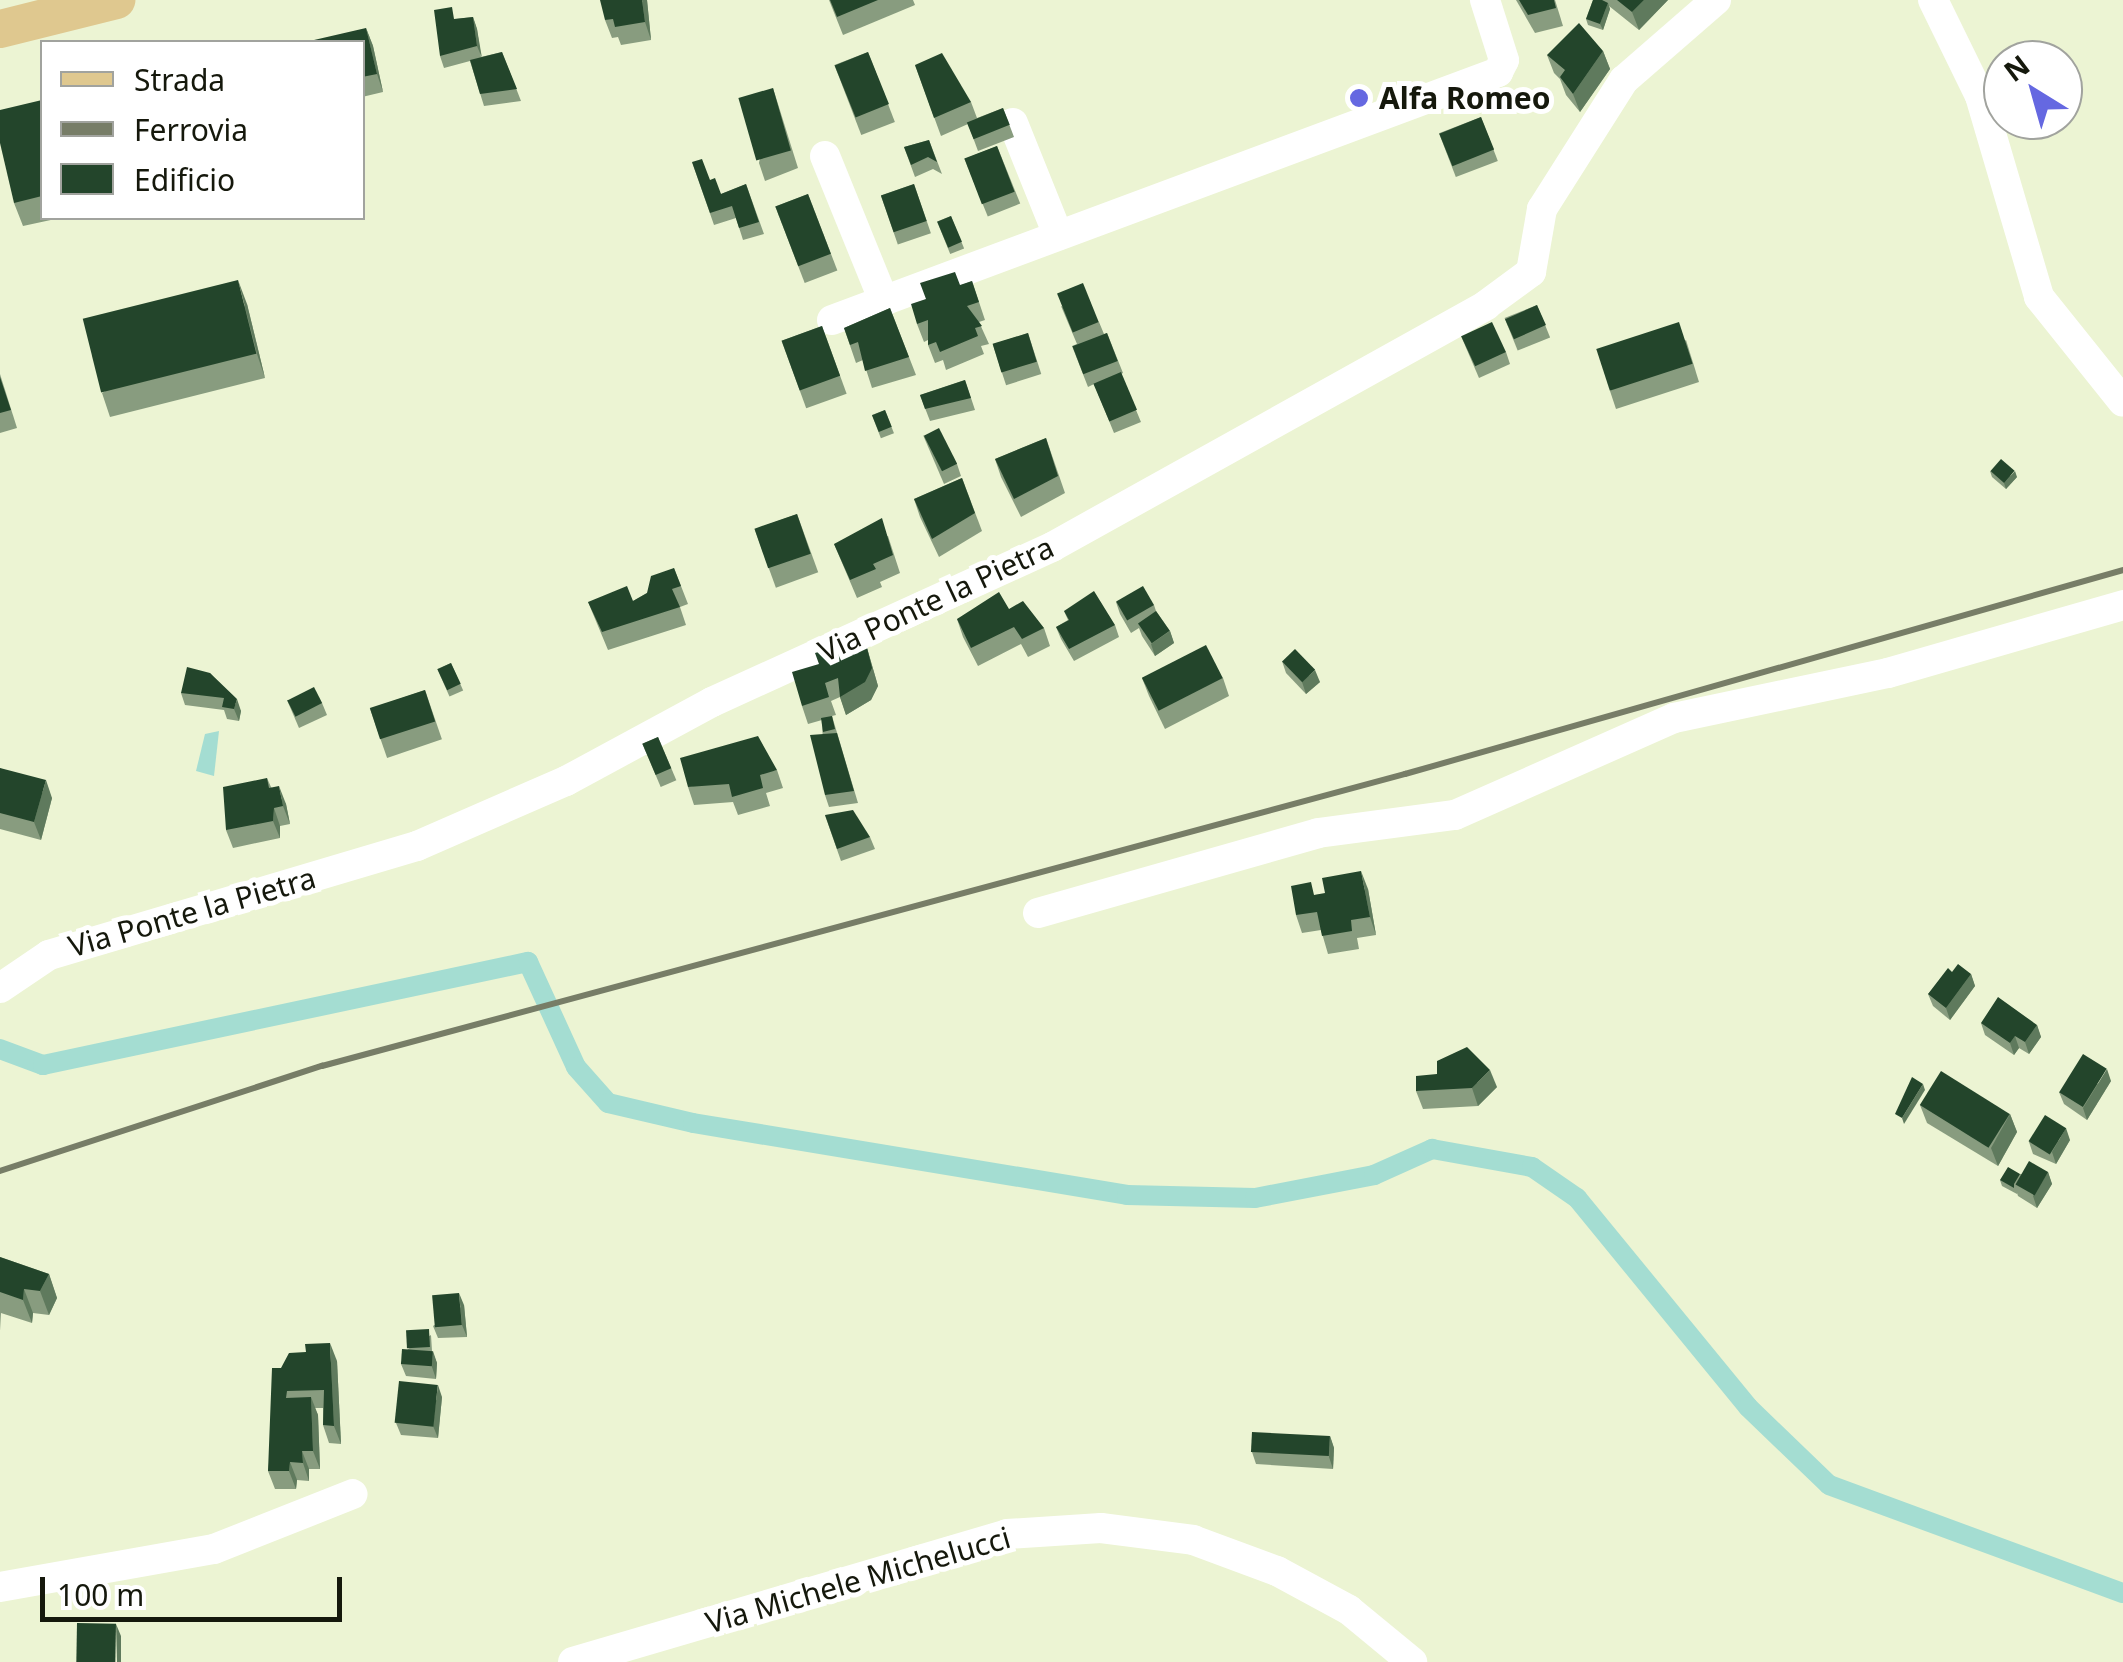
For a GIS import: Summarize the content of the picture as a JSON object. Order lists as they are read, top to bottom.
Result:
{
  "streets": {
    "street": ["Via Ponte la Pietra", "Via Michele Michelucci"]
  },
  "places": ["Alfa Romeo"],
  "legend": ["Strada", "Ferrovia", "Edificio"],
  "scale_bar": "100 m",
  "north": "top left"
}
